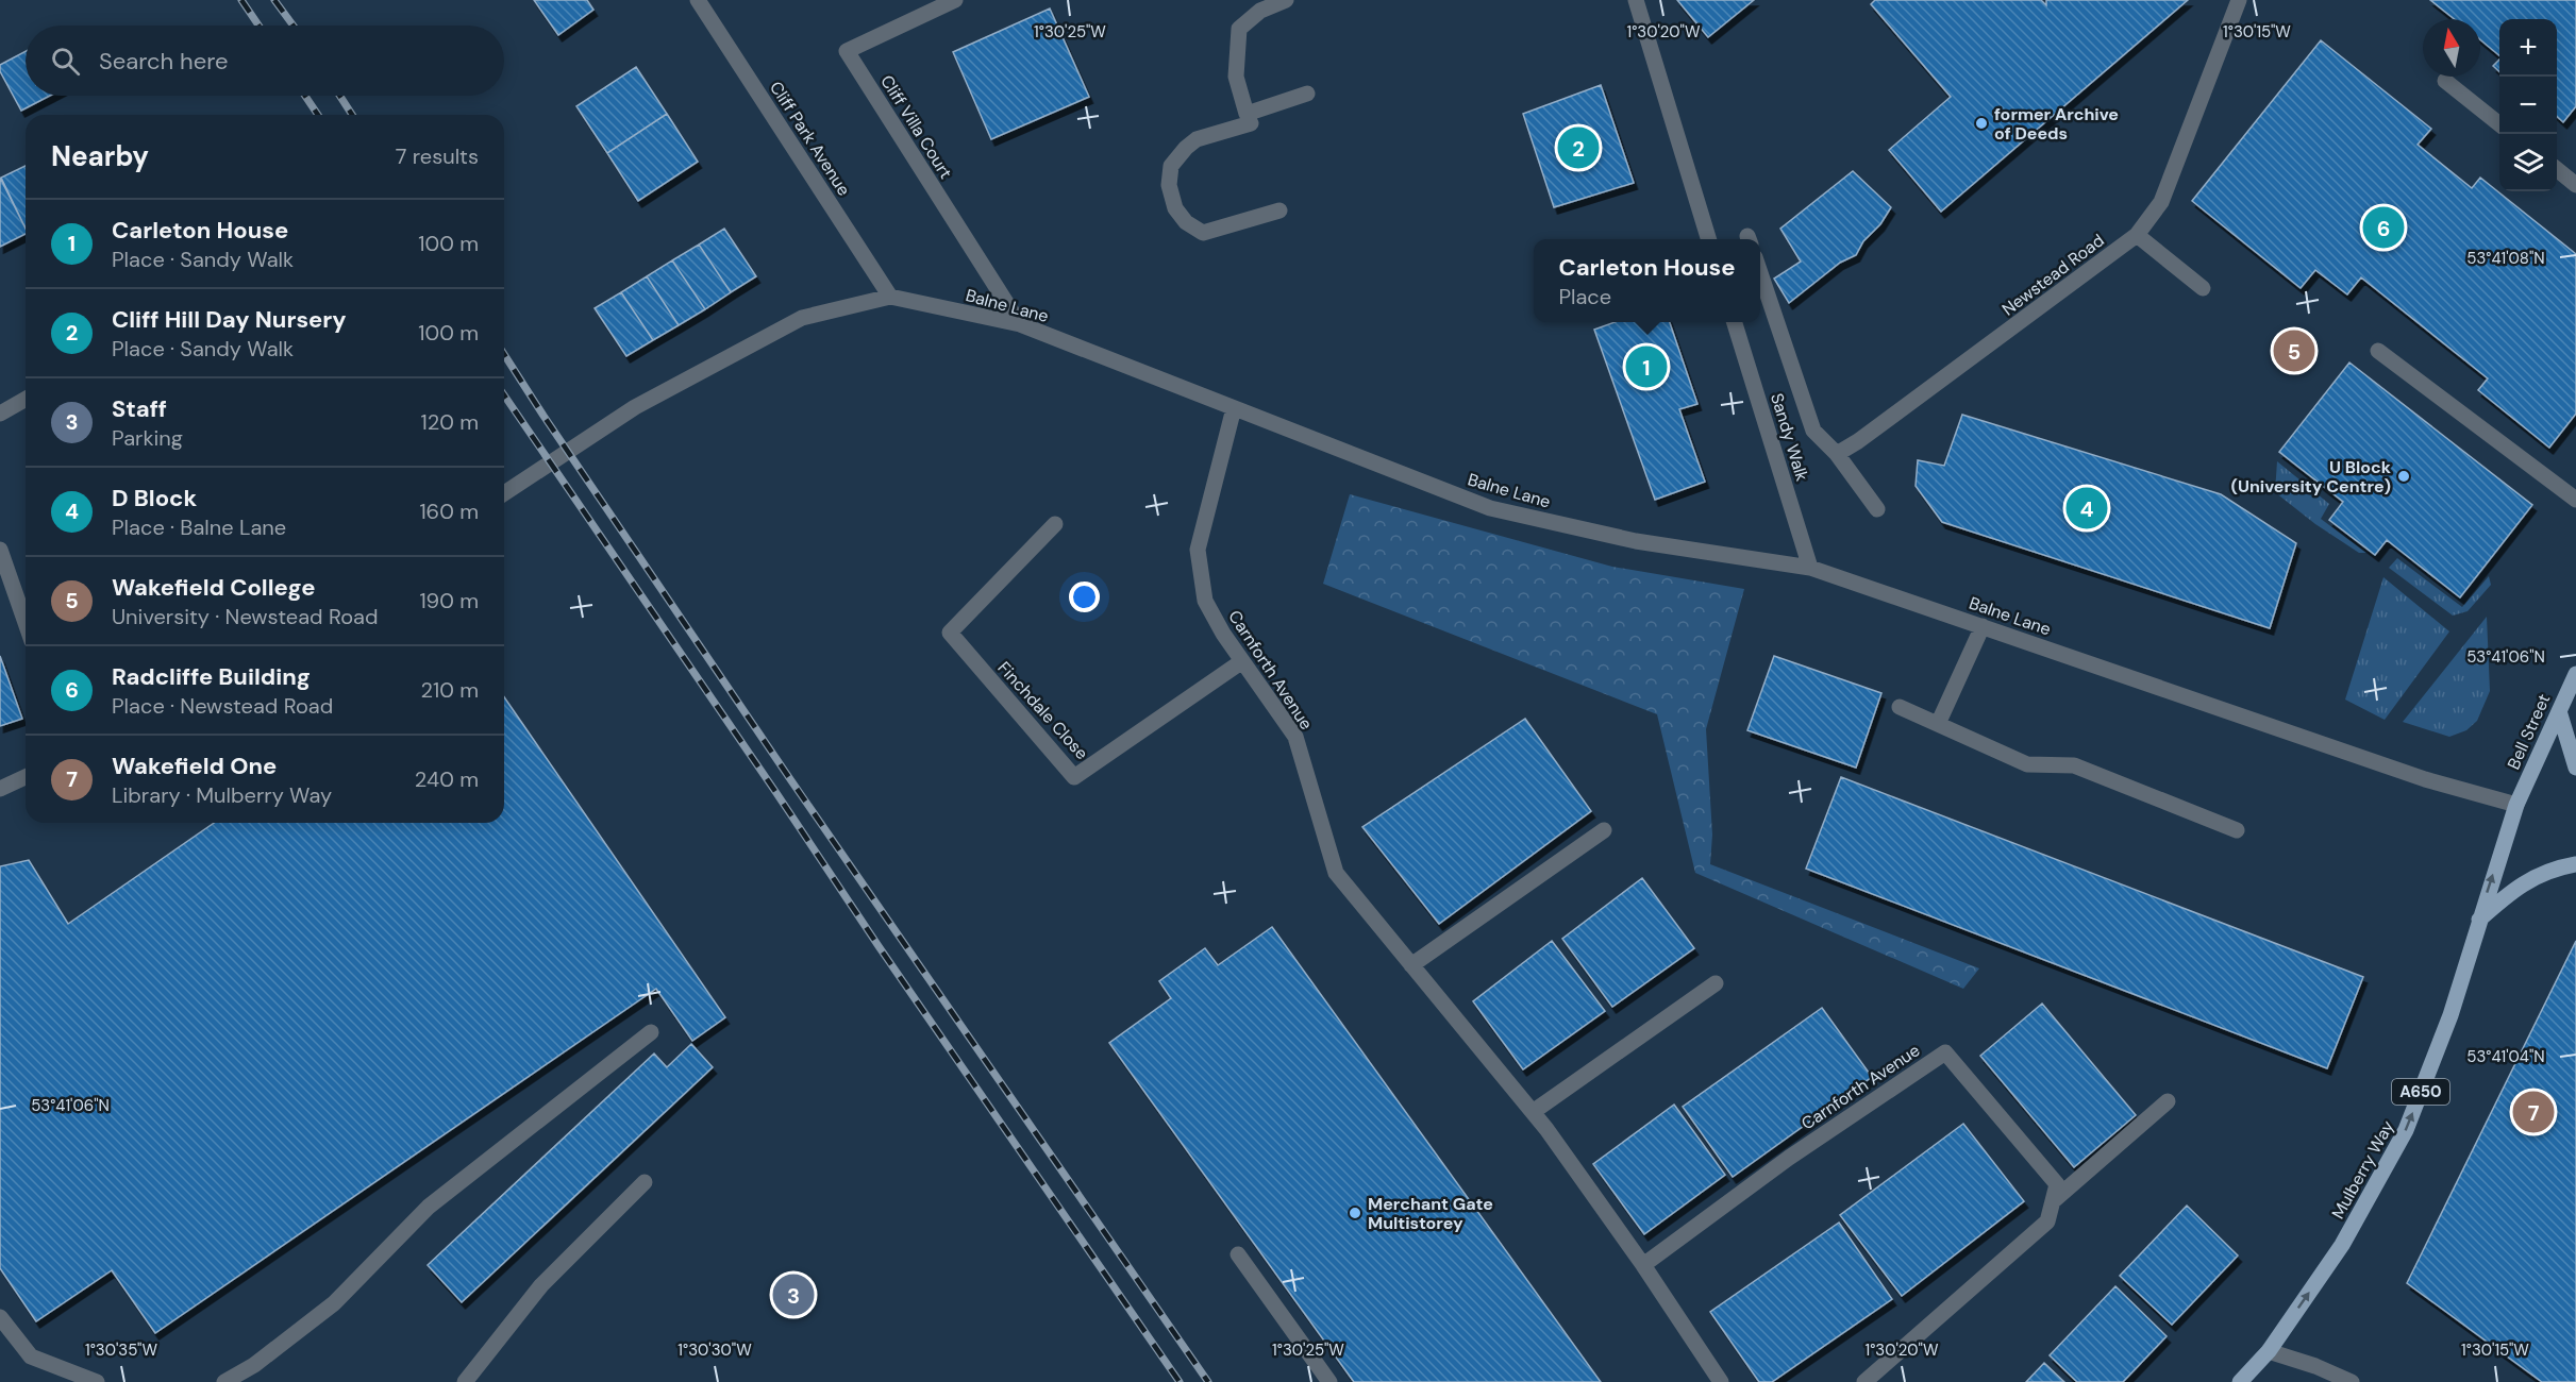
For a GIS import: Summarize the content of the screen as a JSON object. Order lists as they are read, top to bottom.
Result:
{
  "streets": {
    "main road": ["Bell Street", "A650", "Mulberry Way"],
    "street": [
      "Cliff Villa Court",
      "Cliff Park Avenue",
      "Newstead Road",
      "Balne Lane",
      "Sandy Walk",
      "Carnforth Avenue",
      "Finchdale Close"
    ]
  },
  "crossings": [
    ["Cliff Villa Court", "Balne Lane"],
    ["Cliff Park Avenue", "Balne Lane"],
    ["Balne Lane", "Sandy Walk"],
    ["Balne Lane", "Carnforth Avenue"],
    ["Balne Lane", "Bell Street"],
    ["Balne Lane", "Mulberry Way"],
    ["Carnforth Avenue", "Finchdale Close"],
    ["Bell Street", "Mulberry Way"]
  ],
  "one_way": ["Mulberry Way"],
  "places": ["former Archive of Deeds", "U Block (University Centre)", "Merchant Gate Multistorey"],
  "north": "top",
  "page": {
    "map_buttons": ["+", "−"],
    "search": "Search here",
    "heading": ["Nearby", "7 results"],
    "pins": [
      "2",
      "6",
      "5",
      "1",
      "4",
      "7",
      "3"
    ],
    "list": [
      {
        "mark": "1",
        "name": "Carleton House",
        "note": "Place · Sandy Walk",
        "value": "100 m"
      },
      {
        "mark": "2",
        "name": "Cliff Hill Day Nursery",
        "note": "Place · Sandy Walk",
        "value": "100 m"
      },
      {
        "mark": "3",
        "name": "Staff",
        "note": "Parking",
        "value": "120 m"
      },
      {
        "mark": "4",
        "name": "D Block",
        "note": "Place · Balne Lane",
        "value": "160 m"
      },
      {
        "mark": "5",
        "name": "Wakefield College",
        "note": "University · Newstead Road",
        "value": "190 m"
      },
      {
        "mark": "6",
        "name": "Radcliffe Building",
        "note": "Place · Newstead Road",
        "value": "210 m"
      },
      {
        "mark": "7",
        "name": "Wakefield One",
        "note": "Library · Mulberry Way",
        "value": "240 m"
      }
    ],
    "popup": ["Carleton House", "Place"]
  },
  "coordinates": [
    "1°30'25\"W",
    "1°30'20\"W",
    "1°30'15\"W",
    "53°41'08\"N",
    "53°41'06\"N",
    "53°41'04\"N",
    "1°30'35\"W",
    "1°30'30\"W"
  ]
}
